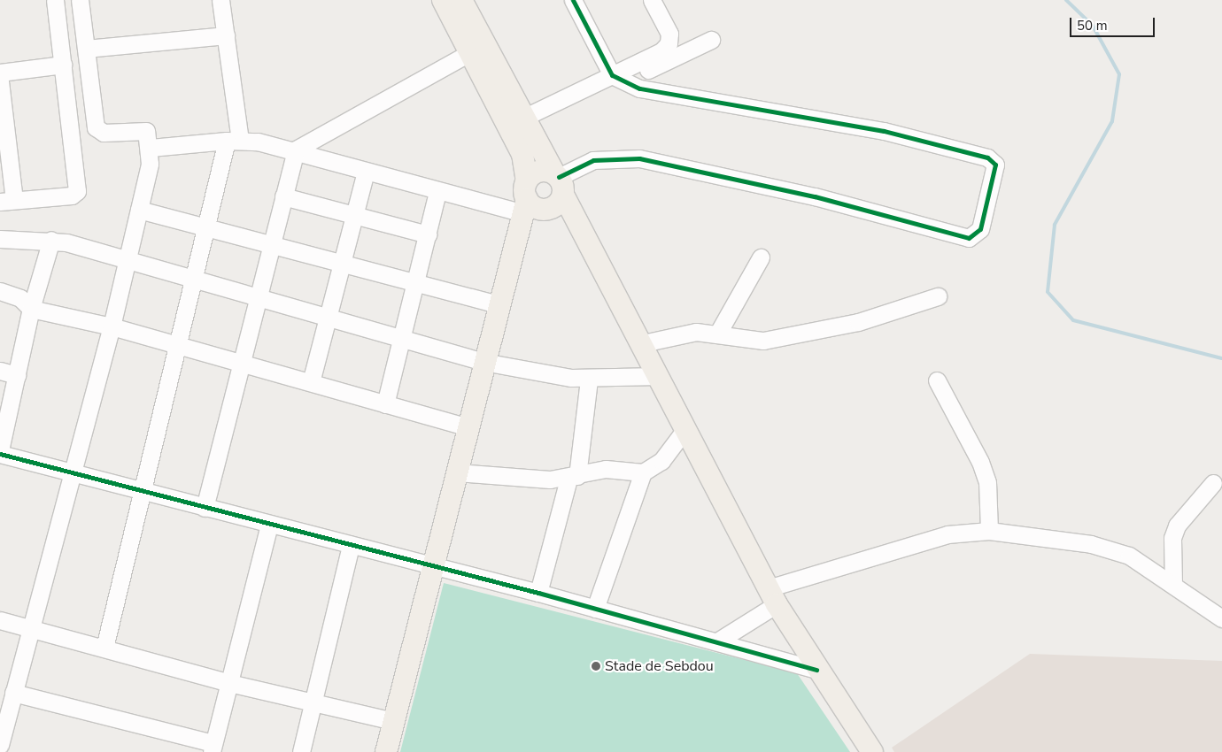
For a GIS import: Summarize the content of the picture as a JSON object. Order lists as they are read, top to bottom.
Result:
{
  "places": ["Stade de Sebdou"],
  "scale_bar": "50 m"
}
